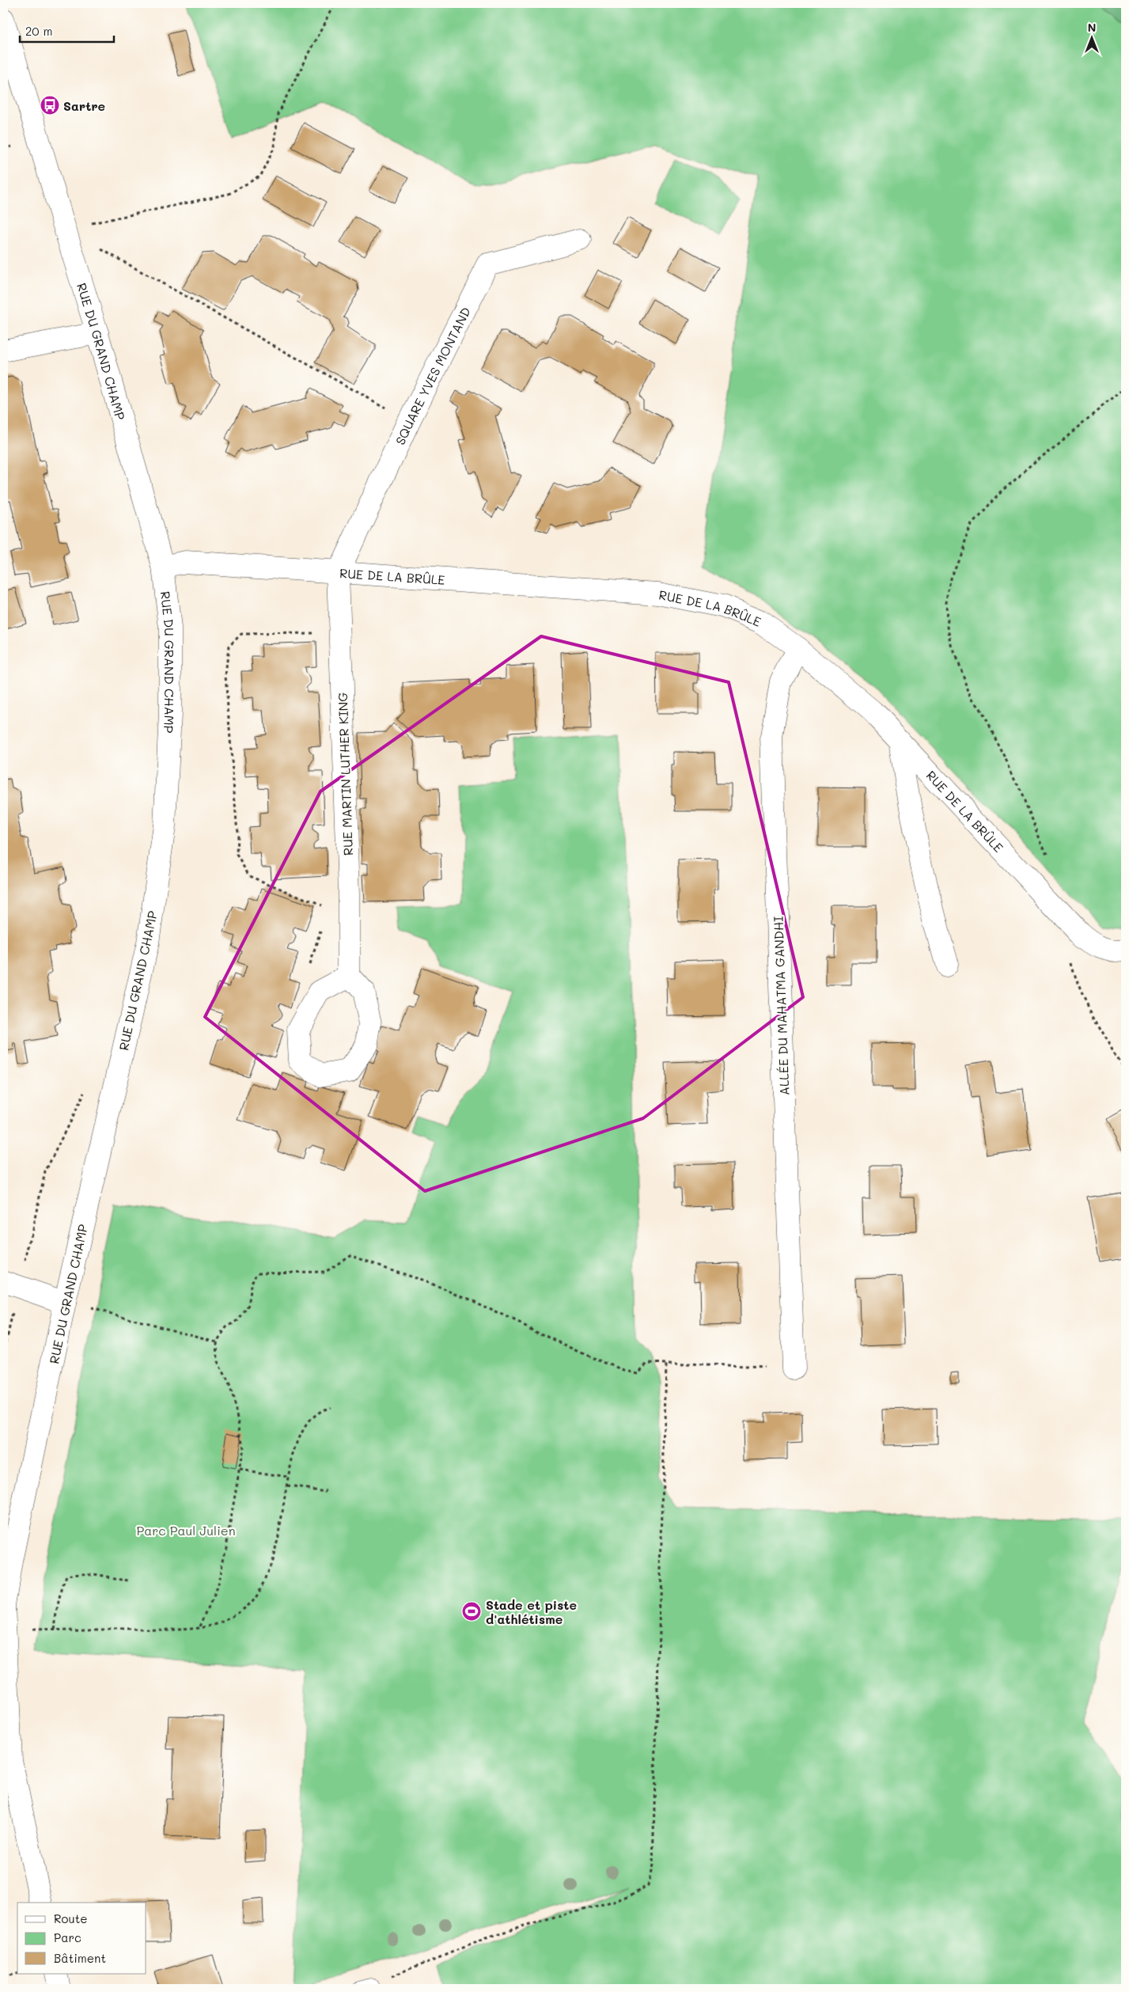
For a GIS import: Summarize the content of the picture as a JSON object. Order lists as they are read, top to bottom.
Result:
{
  "streets": {
    "street": [
      "RUE DU GRAND CHAMP",
      "SQUARE YVES MONTAND",
      "RUE DE LA BRÛLE",
      "RUE MARTIN LUTHER KING",
      "ALLÉE DU MAHATMA GANDHI"
    ]
  },
  "crossings": [
    ["RUE DU GRAND CHAMP", "RUE DE LA BRÛLE"],
    ["SQUARE YVES MONTAND", "RUE DE LA BRÛLE"],
    ["SQUARE YVES MONTAND", "RUE MARTIN LUTHER KING"],
    ["RUE DE LA BRÛLE", "RUE MARTIN LUTHER KING"],
    ["RUE DE LA BRÛLE", "ALLÉE DU MAHATMA GANDHI"]
  ],
  "parks": ["Parc Paul Julien"],
  "places": {
    "bus stop": ["Sartre"],
    "sports": ["Stade et piste d'athlétisme"]
  },
  "legend": ["Route", "Parc", "Bâtiment"],
  "scale_bar": "20 m",
  "north": "top"
}
